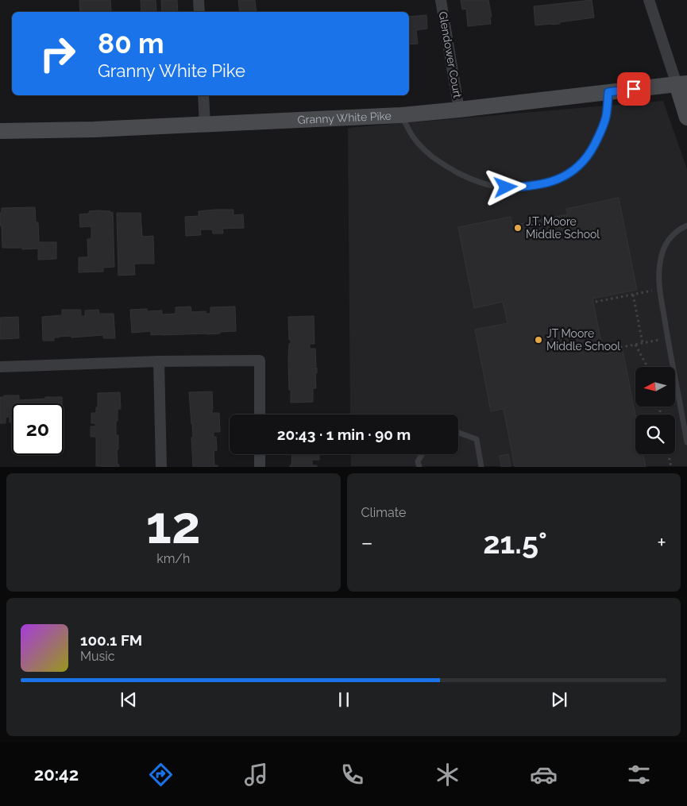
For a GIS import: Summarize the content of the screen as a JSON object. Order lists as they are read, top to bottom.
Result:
{
  "streets": {
    "main road": ["Granny White Pike"],
    "street": ["Glendower Court"]
  },
  "crossings": [
    ["Glendower Court", "Granny White Pike"]
  ],
  "places": ["J.T. Moore Middle School", "JT Moore Middle School"],
  "north": "left",
  "page": {
    "turn": ["80 m", "Granny White Pike"],
    "limit": "20",
    "trip": "20:43 · 1 min · 90 m",
    "tile": [
      ["12", "km/h"],
      "Climate"
    ],
    "heat": ["−", "21.5°", "+"],
    "song": ["100.1 FM", "Music"],
    "tabs": "20:42"
  }
}
